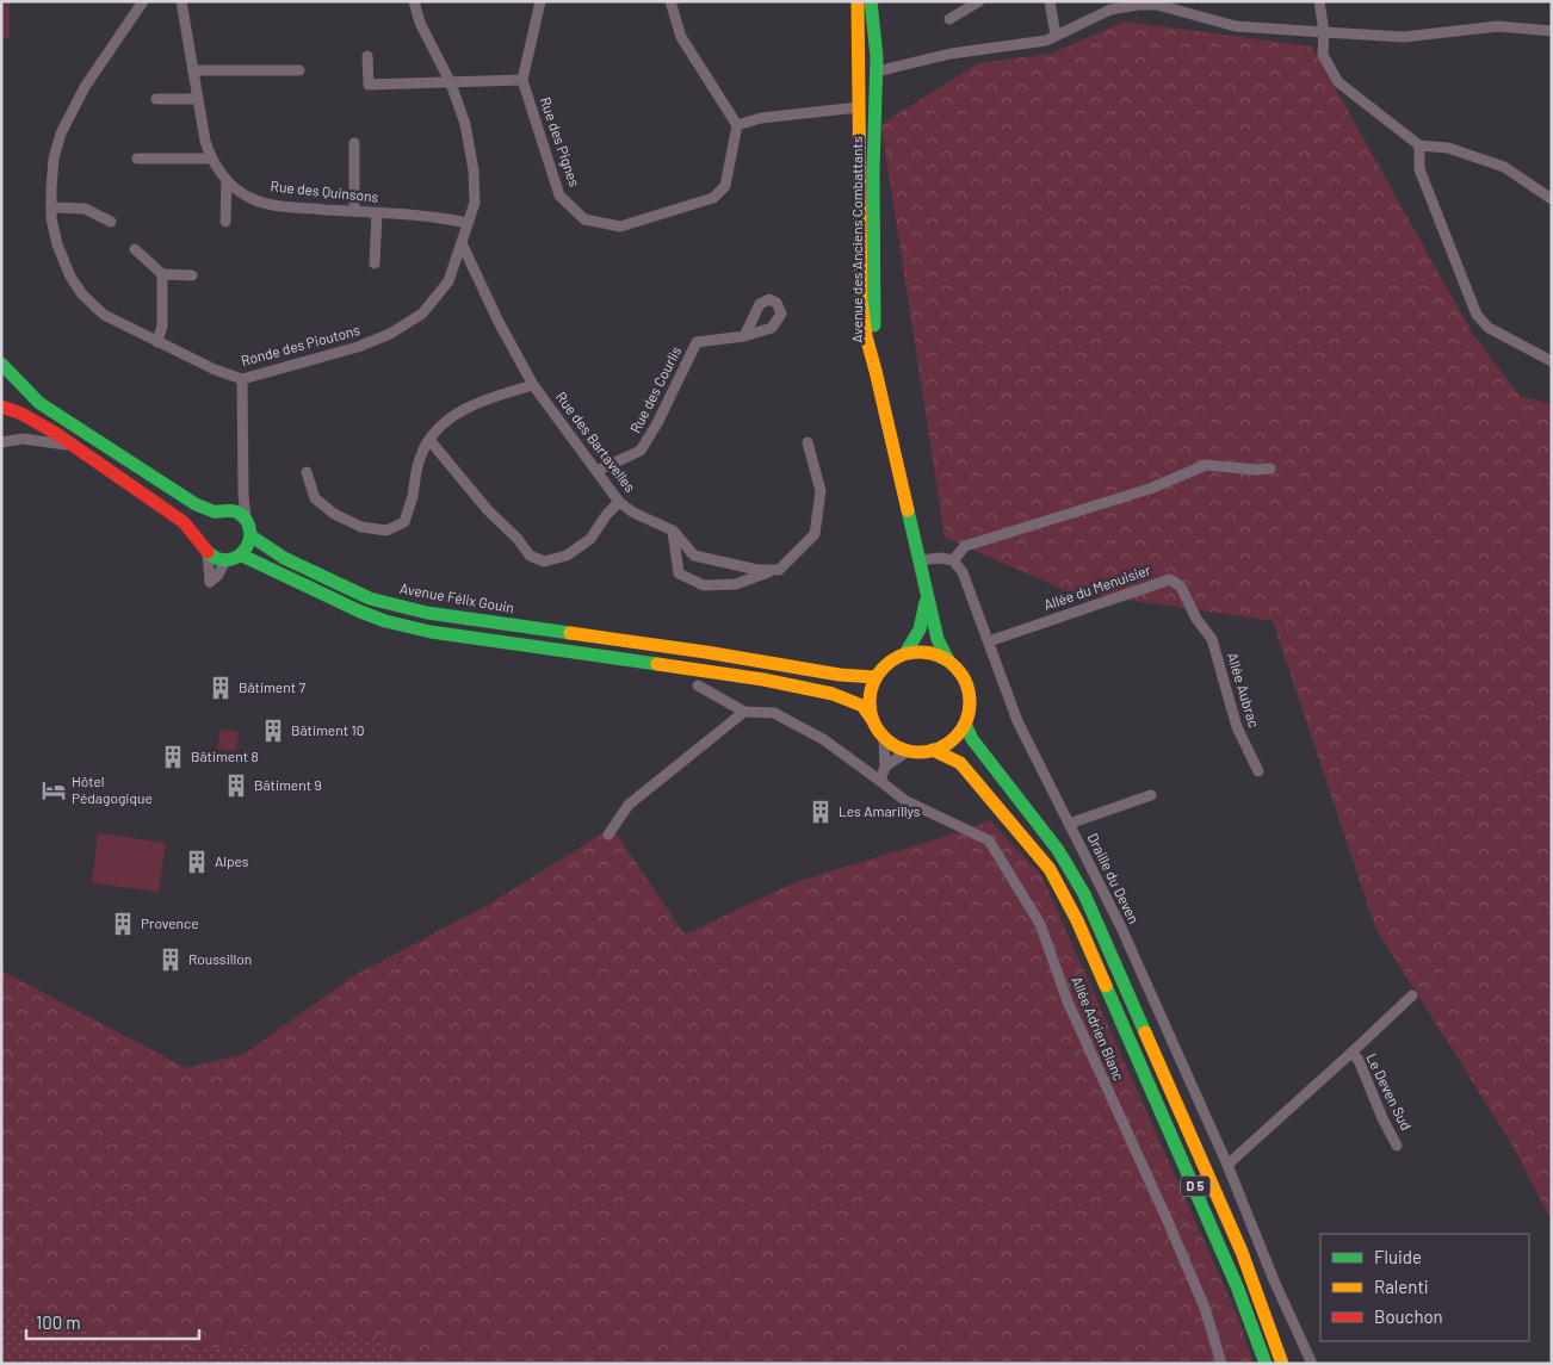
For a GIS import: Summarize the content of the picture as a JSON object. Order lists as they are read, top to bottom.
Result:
{
  "streets": {
    "main road": ["Avenue des Anciens Combattants", "Avenue Félix Gouin", "D 5"],
    "street": [
      "Rue des Pignes",
      "Rue des Quinsons",
      "Ronde des Pioutons",
      "Rue des Courlis",
      "Rue des Bartavelles",
      "Allée du Menuisier",
      "Allée Aubrac",
      "Draille du Deven",
      "Allée Adrien Blanc",
      "Le Deven Sud"
    ]
  },
  "crossings": [
    ["Rue des Quinsons", "Ronde des Pioutons"],
    ["Avenue des Anciens Combattants", "Avenue Félix Gouin"],
    ["Avenue des Anciens Combattants", "D 5"],
    ["Ronde des Pioutons", "Rue des Bartavelles"],
    ["Rue des Courlis", "Rue des Bartavelles"],
    ["Allée du Menuisier", "Allée Aubrac"],
    ["Allée du Menuisier", "Draille du Deven"],
    ["Avenue Félix Gouin", "D 5"]
  ],
  "places": {
    "building": [
      "Bâtiment 7",
      "Bâtiment 10",
      "Bâtiment 8",
      "Bâtiment 9",
      "Les Amarillys",
      "Alpes",
      "Provence",
      "Roussillon"
    ],
    "hotel": ["Hôtel Pédagogique"]
  },
  "legend": ["Fluide", "Ralenti", "Bouchon"],
  "scale_bar": "100 m"
}
